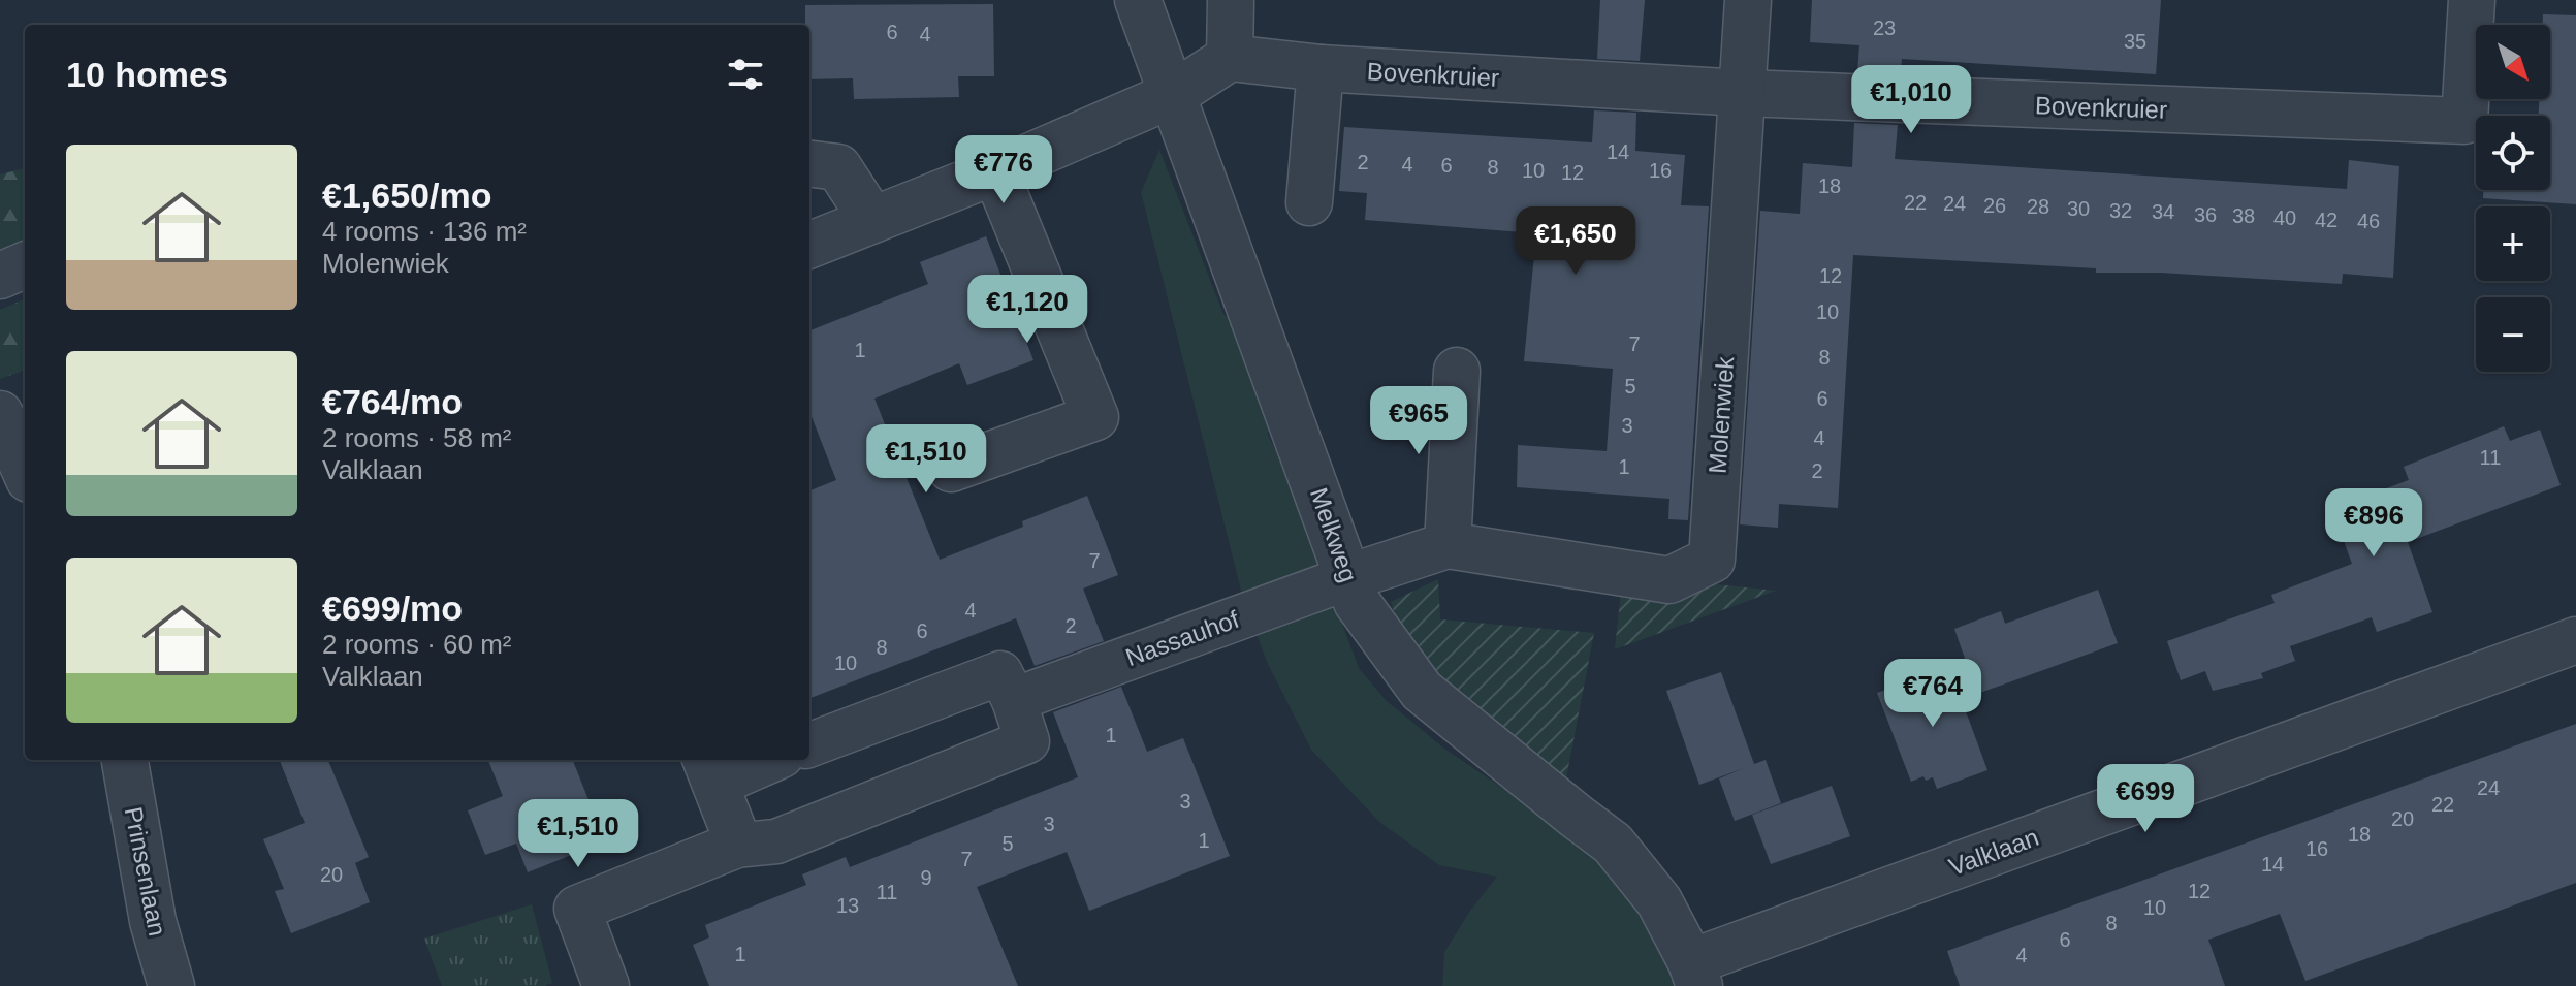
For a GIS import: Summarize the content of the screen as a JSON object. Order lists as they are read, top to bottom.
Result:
{
  "streets": {
    "street": [
      "Bovenkruier",
      "Molenwiek",
      "Melkweg",
      "Nassauhof",
      "Valklaan",
      "Prinsenlaan"
    ]
  },
  "crossings": [
    ["Bovenkruier", "Molenwiek"],
    ["Molenwiek", "Melkweg"],
    ["Molenwiek", "Nassauhof"],
    ["Melkweg", "Nassauhof"],
    ["Melkweg", "Valklaan"]
  ],
  "house_numbers": [
    "23",
    "6",
    "4",
    "35",
    "14",
    "2",
    "4",
    "6",
    "8",
    "10",
    "16",
    "12",
    "18",
    "22",
    "24",
    "26",
    "28",
    "30",
    "32",
    "34",
    "36",
    "38",
    "40",
    "42",
    "46",
    "12",
    "10",
    "7",
    "1",
    "8",
    "5",
    "6",
    "3",
    "4",
    "11",
    "1",
    "2",
    "7",
    "4",
    "2",
    "6",
    "8",
    "10",
    "1",
    "24",
    "3",
    "22",
    "20",
    "3",
    "18",
    "1",
    "5",
    "16",
    "7",
    "14",
    "20",
    "9",
    "12",
    "11",
    "13",
    "10",
    "8",
    "6",
    "1",
    "4"
  ],
  "north": "bottom right",
  "page": {
    "map_buttons": ["+", "−"],
    "heading": "10 homes",
    "price": [
      "€1,010",
      "€776",
      "€1,650",
      "€1,120",
      "€965",
      "€1,510",
      "€896",
      "€764",
      "€699",
      "€1,510"
    ],
    "list": [
      {
        "name": "€1,650/mo",
        "note": "4 rooms · 136 m² · Molenwiek"
      },
      {
        "name": "€764/mo",
        "note": "2 rooms · 58 m² · Valklaan"
      },
      {
        "name": "€699/mo",
        "note": "2 rooms · 60 m² · Valklaan"
      }
    ]
  }
}
